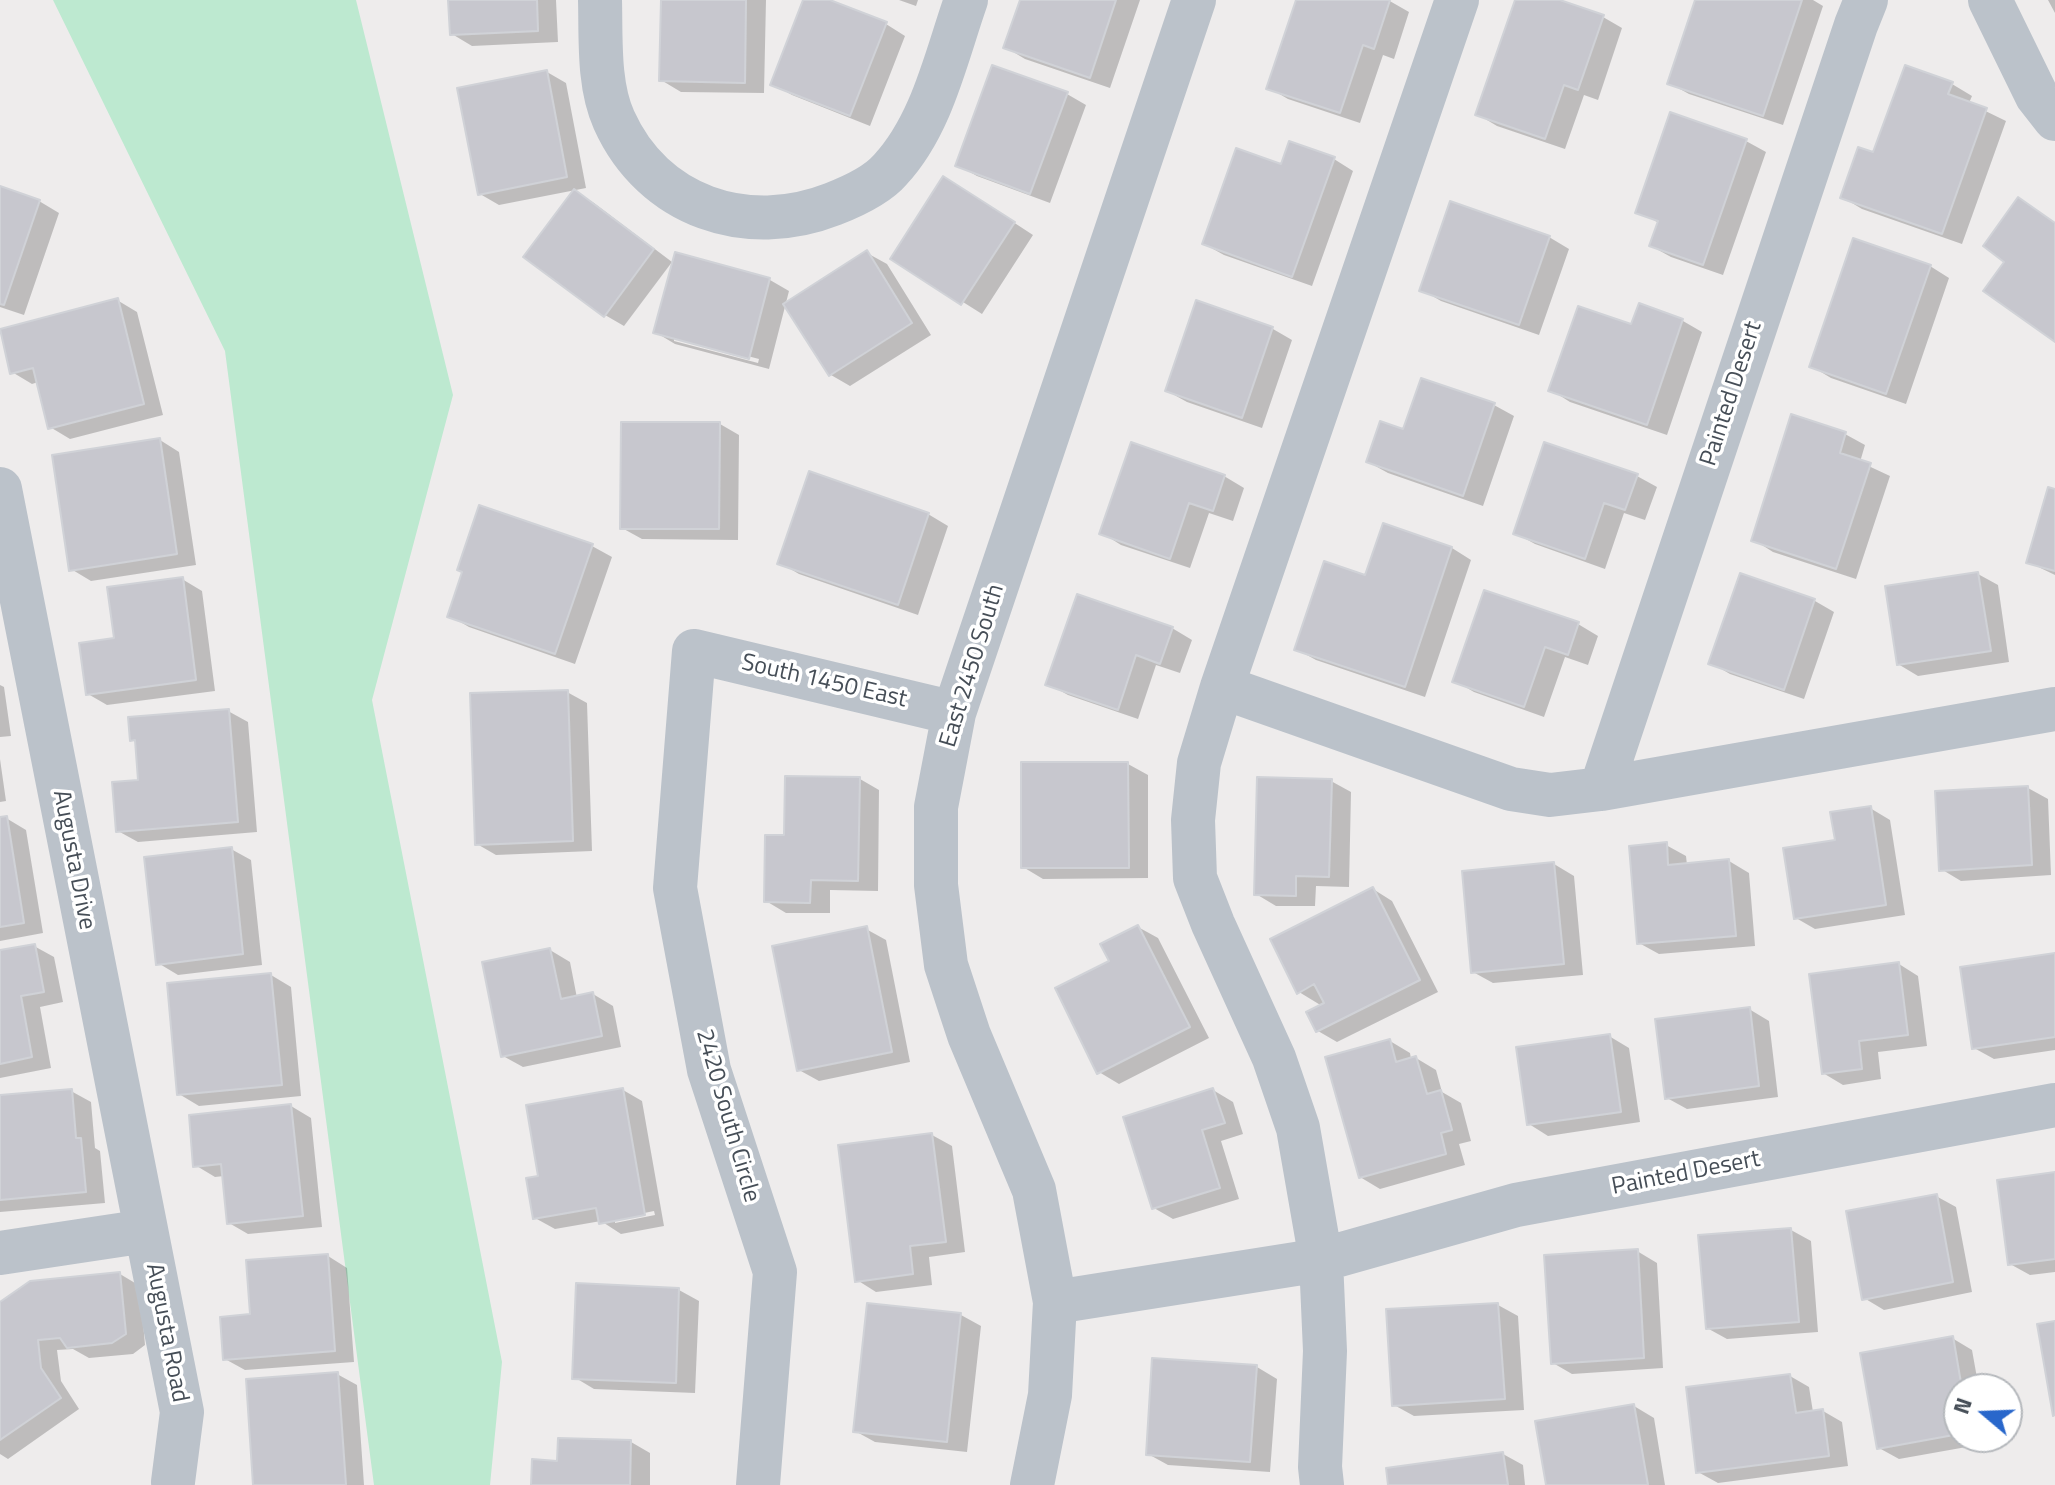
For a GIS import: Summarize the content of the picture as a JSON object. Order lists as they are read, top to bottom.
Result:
{
  "streets": {
    "street": [
      "Painted Desert",
      "East 2450 South",
      "South 1450 East",
      "Augusta Drive",
      "2420 South Circle",
      "Augusta Road"
    ]
  },
  "crossings": [
    ["Painted Desert", "East 2450 South"],
    ["East 2450 South", "South 1450 East"],
    ["South 1450 East", "2420 South Circle"],
    ["Augusta Drive", "Augusta Road"]
  ],
  "north": "left"
}
